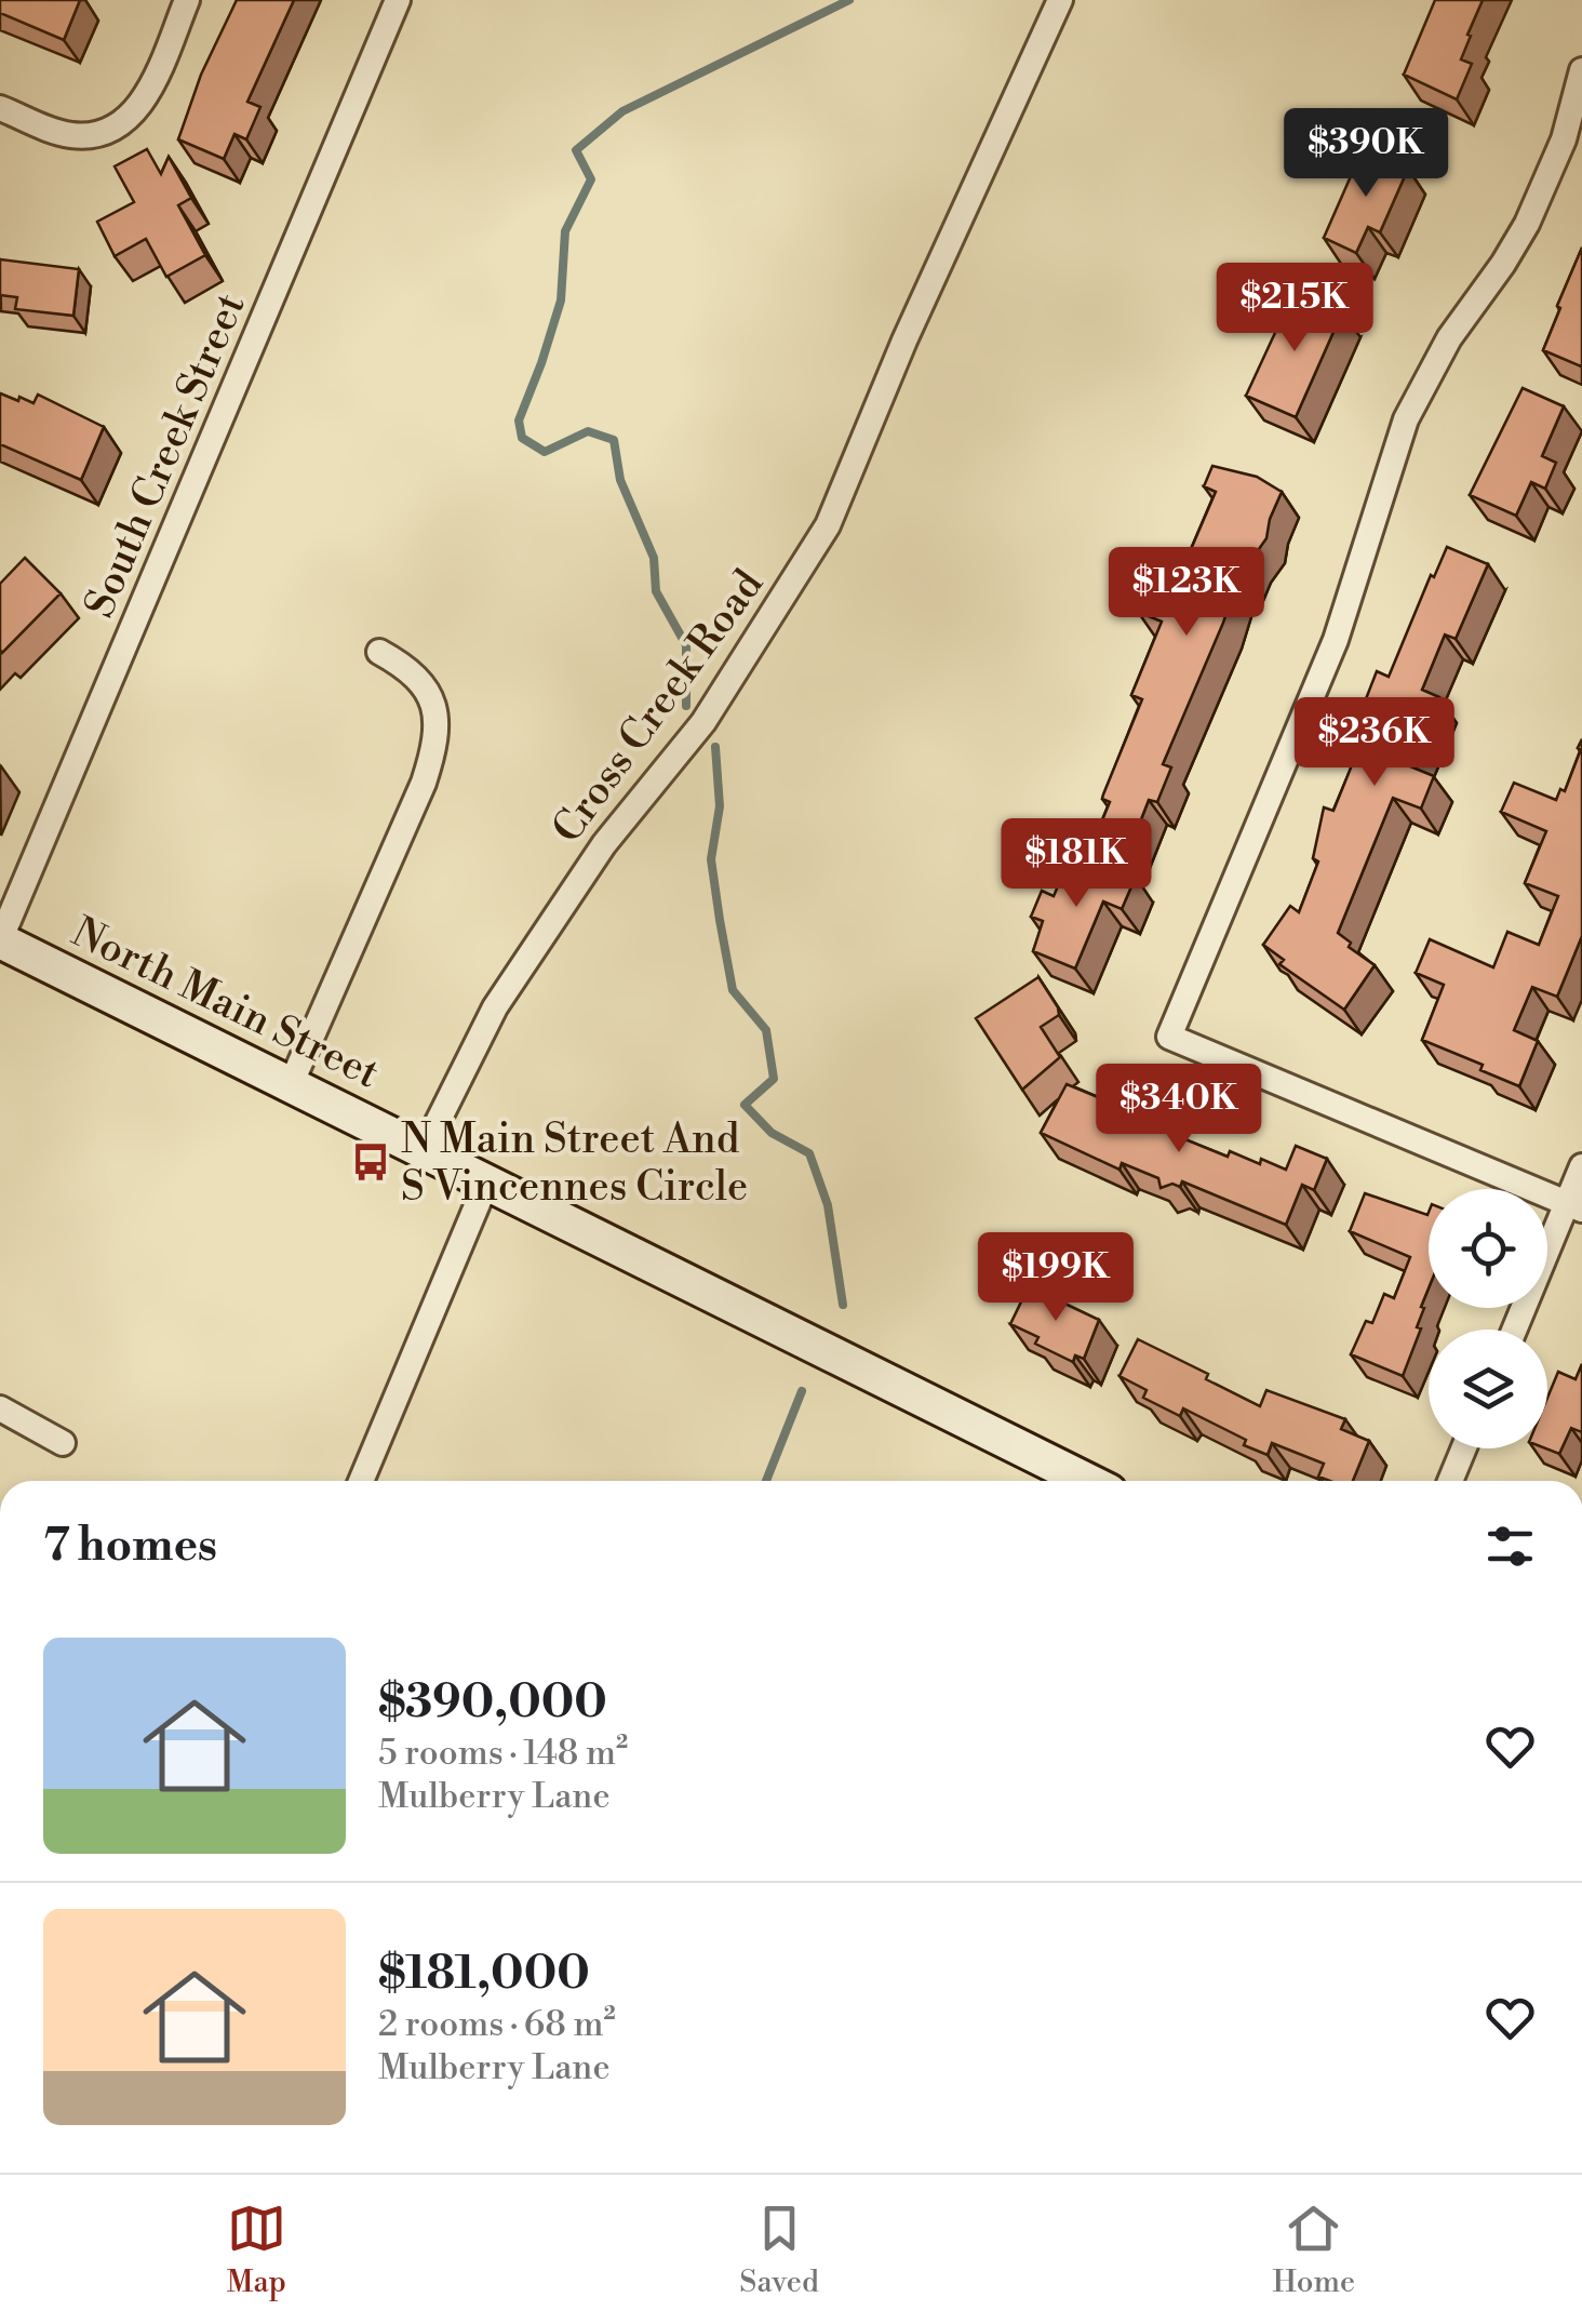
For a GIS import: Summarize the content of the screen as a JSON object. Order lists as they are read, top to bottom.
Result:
{
  "streets": {
    "main road": ["North Main Street"],
    "street": ["South Creek Street", "Cross Creek Road"]
  },
  "crossings": [
    ["South Creek Street", "North Main Street"],
    ["Cross Creek Road", "North Main Street"]
  ],
  "places": {
    "bus stop": ["N Main Street And S Vincennes Circle"]
  },
  "page": {
    "price": [
      "$390K",
      "$215K",
      "$123K",
      "$236K",
      "$181K",
      "$340K",
      "$199K"
    ],
    "heading": "7 homes",
    "list": [
      {
        "name": "$390,000",
        "note": "5 rooms · 148 m² · Mulberry Lane"
      },
      {
        "name": "$181,000",
        "note": "2 rooms · 68 m² · Mulberry Lane"
      }
    ],
    "tabs": ["Map", "Saved", "Home"]
  }
}
